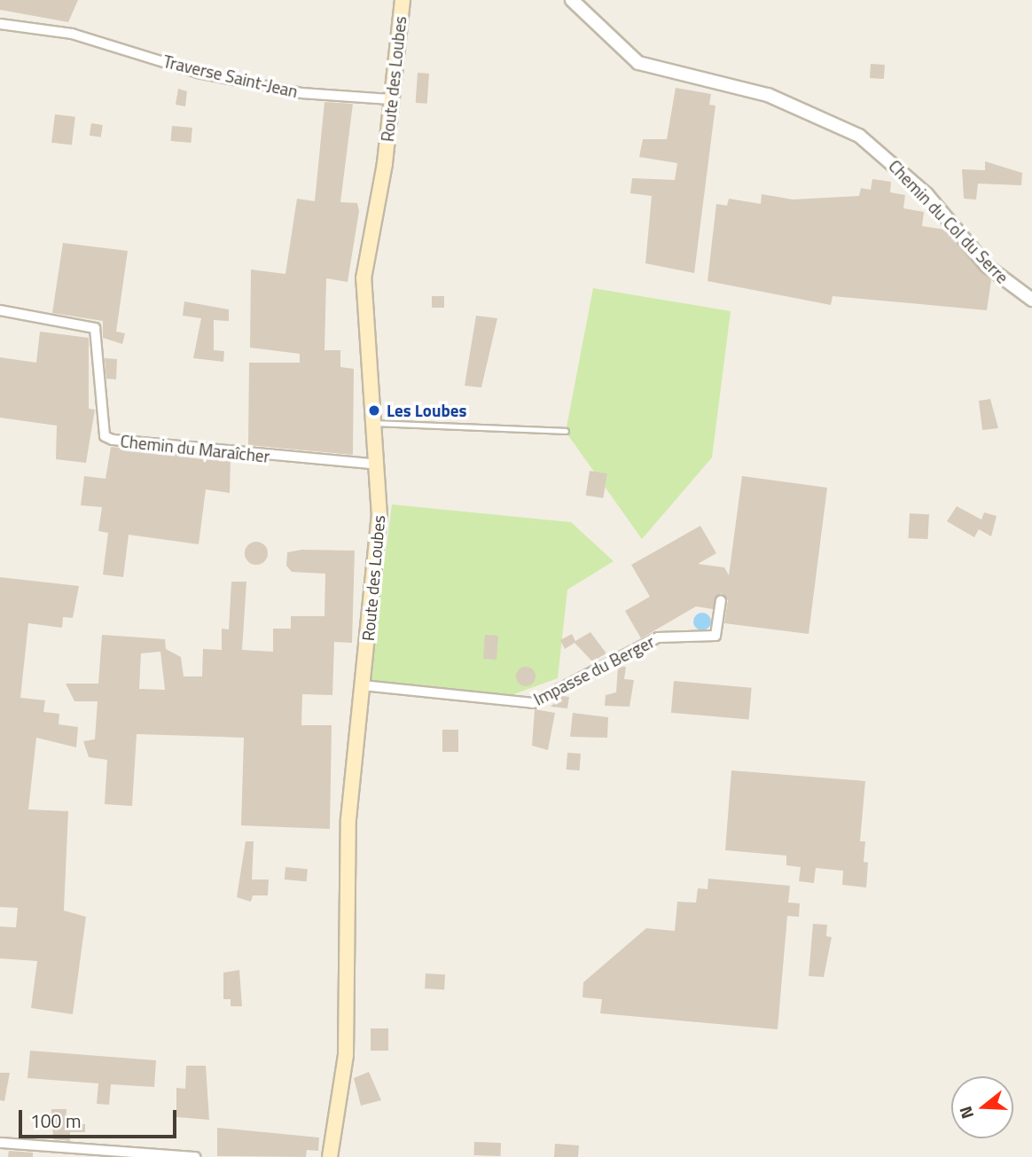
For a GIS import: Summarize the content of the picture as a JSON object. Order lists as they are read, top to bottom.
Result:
{
  "streets": {
    "main road": ["Route des Loubes"],
    "street": [
      "Traverse Saint-Jean",
      "Chemin du Col du Serre",
      "Chemin du Maraîcher",
      "Impasse du Berger"
    ]
  },
  "crossings": [
    ["Traverse Saint-Jean", "Route des Loubes"],
    ["Route des Loubes", "Chemin du Maraîcher"],
    ["Route des Loubes", "Impasse du Berger"]
  ],
  "places": ["Les Loubes"],
  "scale_bar": "100 m",
  "north": "left"
}
